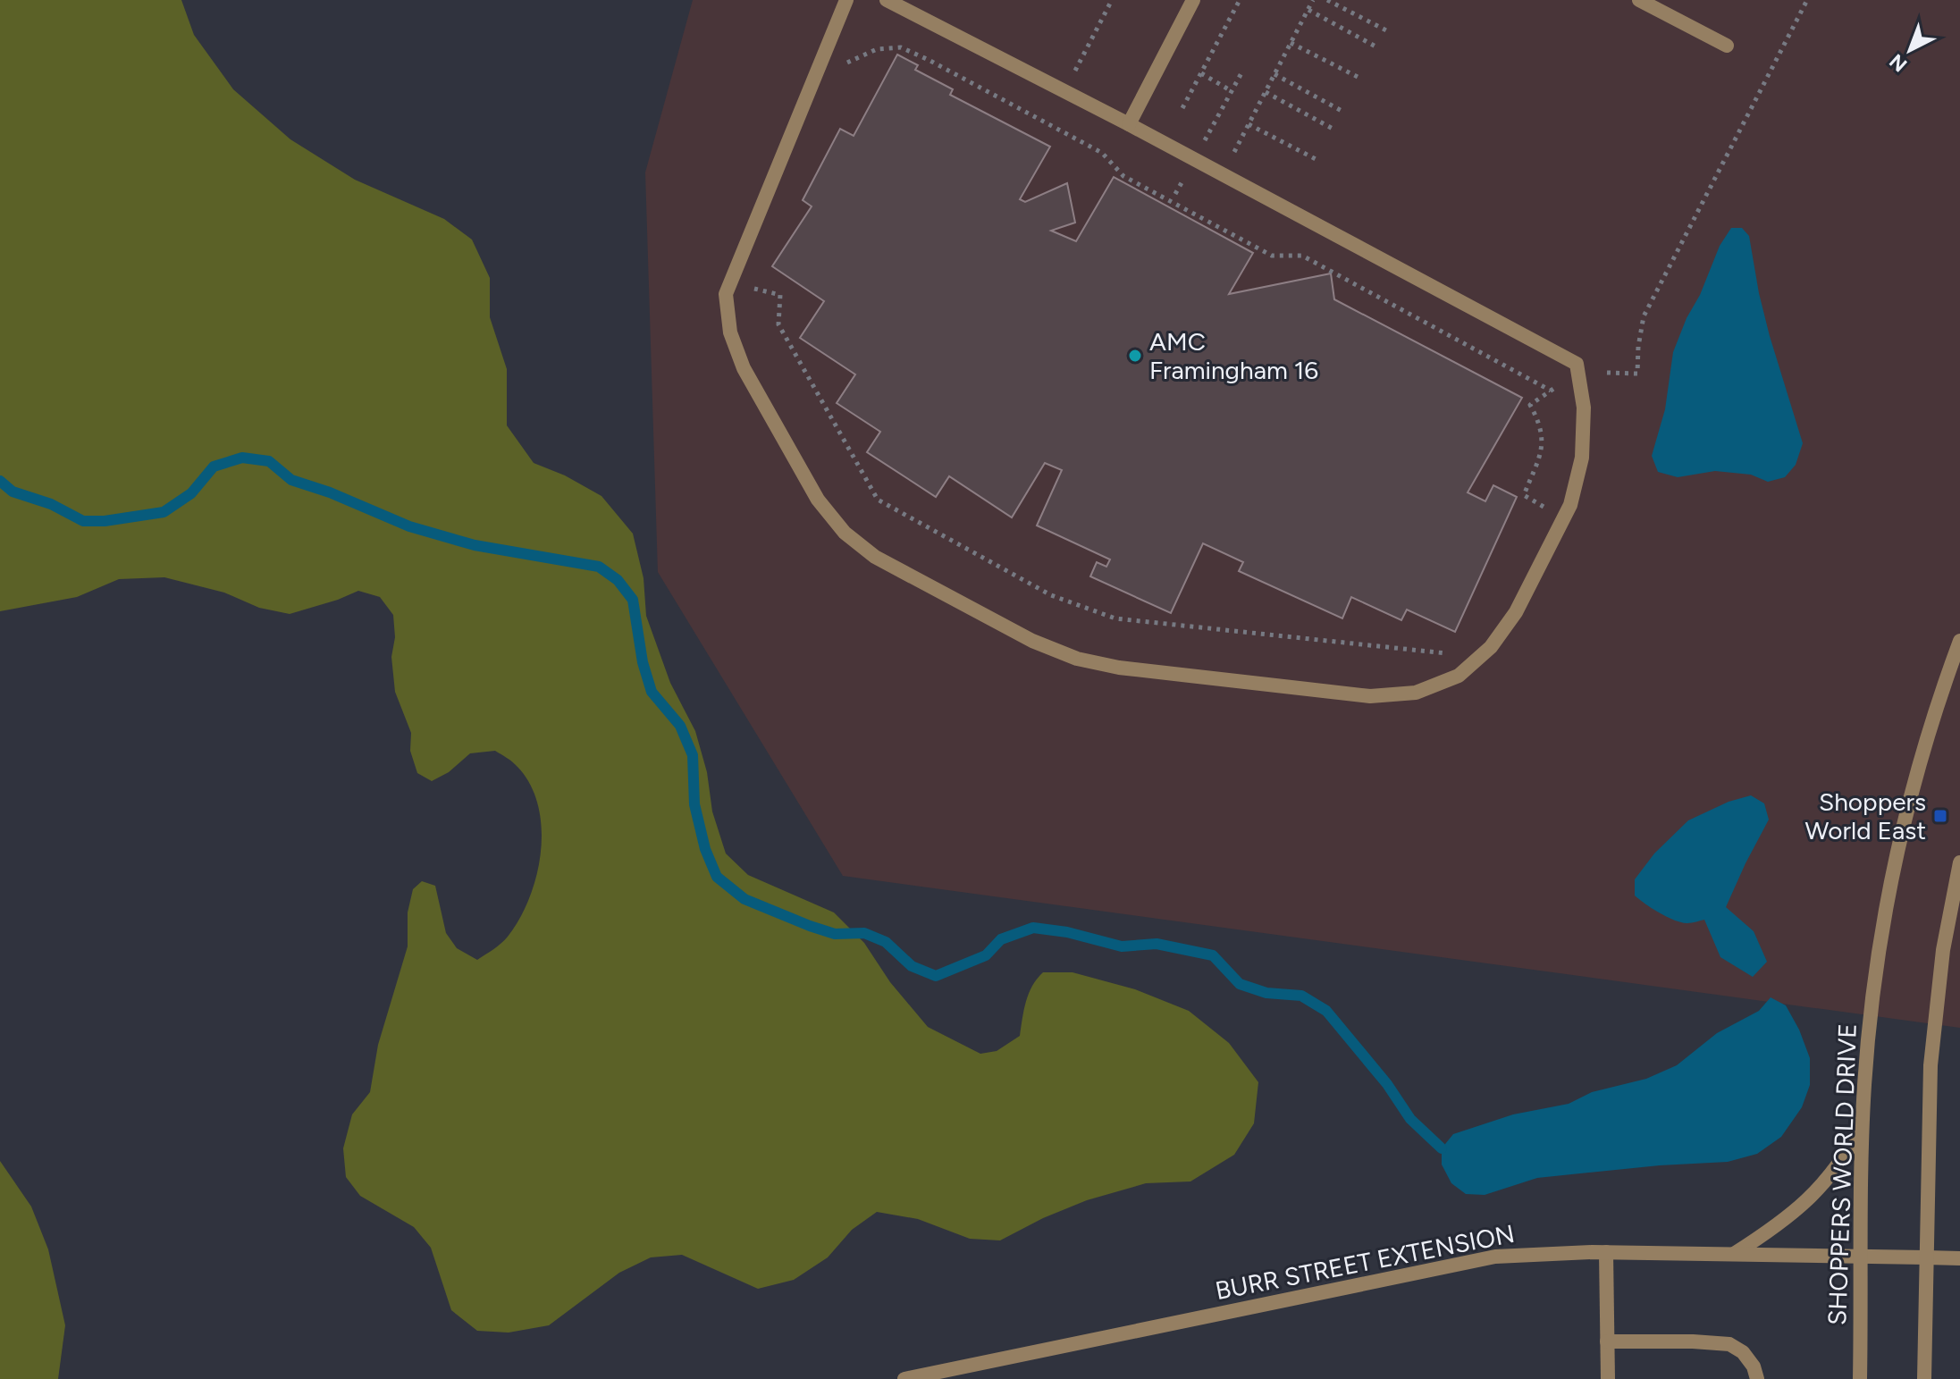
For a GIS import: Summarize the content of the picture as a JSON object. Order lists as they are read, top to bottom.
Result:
{
  "streets": {
    "street": ["SHOPPERS WORLD DRIVE", "BURR STREET EXTENSION"]
  },
  "crossings": [
    ["SHOPPERS WORLD DRIVE", "BURR STREET EXTENSION"]
  ],
  "places": {
    "other": ["AMC Framingham 16"],
    "transit": ["Shoppers World East"]
  },
  "north": "bottom left"
}
